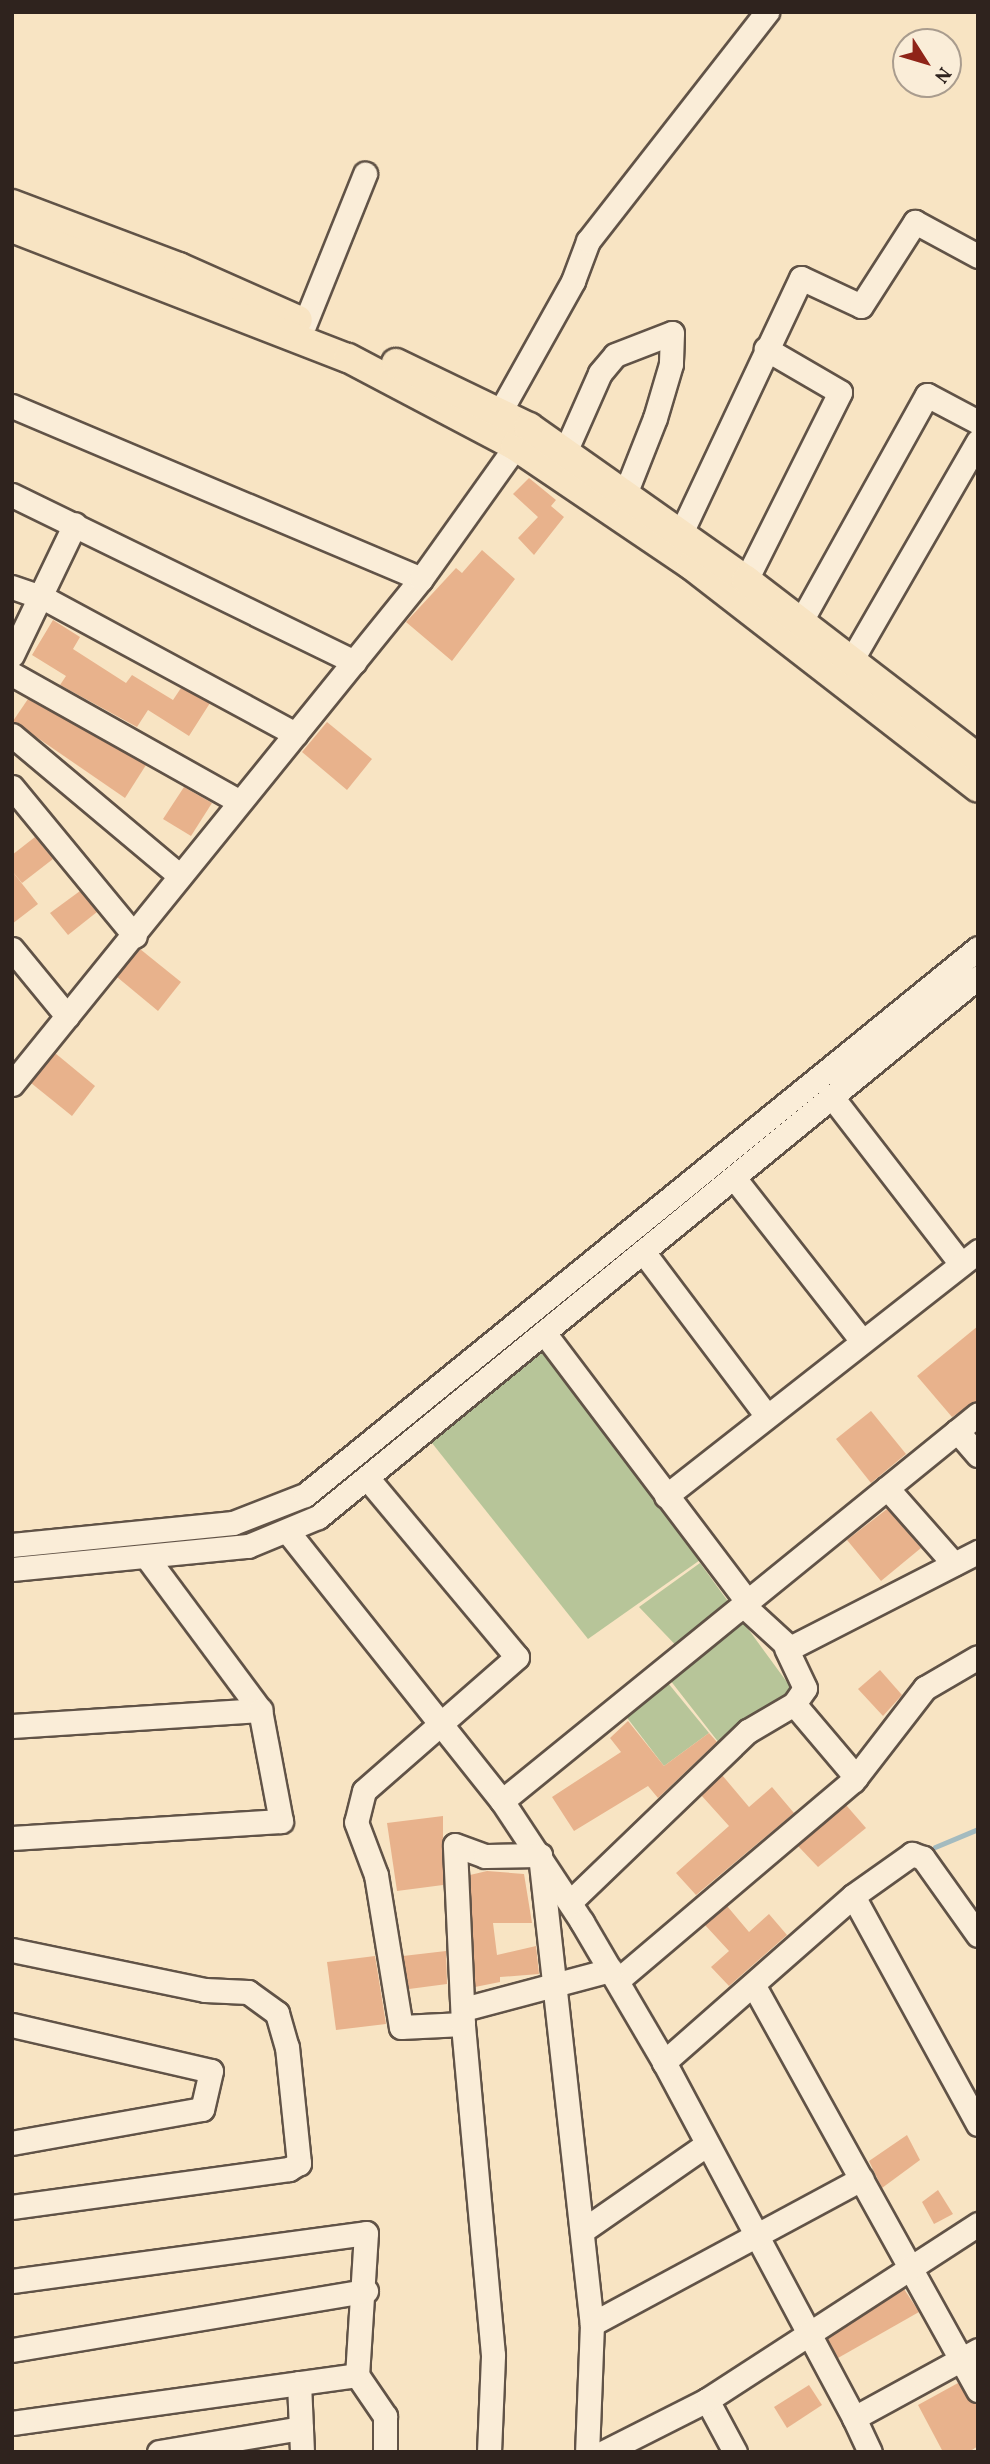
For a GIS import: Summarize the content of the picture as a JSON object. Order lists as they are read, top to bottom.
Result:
{
  "north": "bottom right"
}
